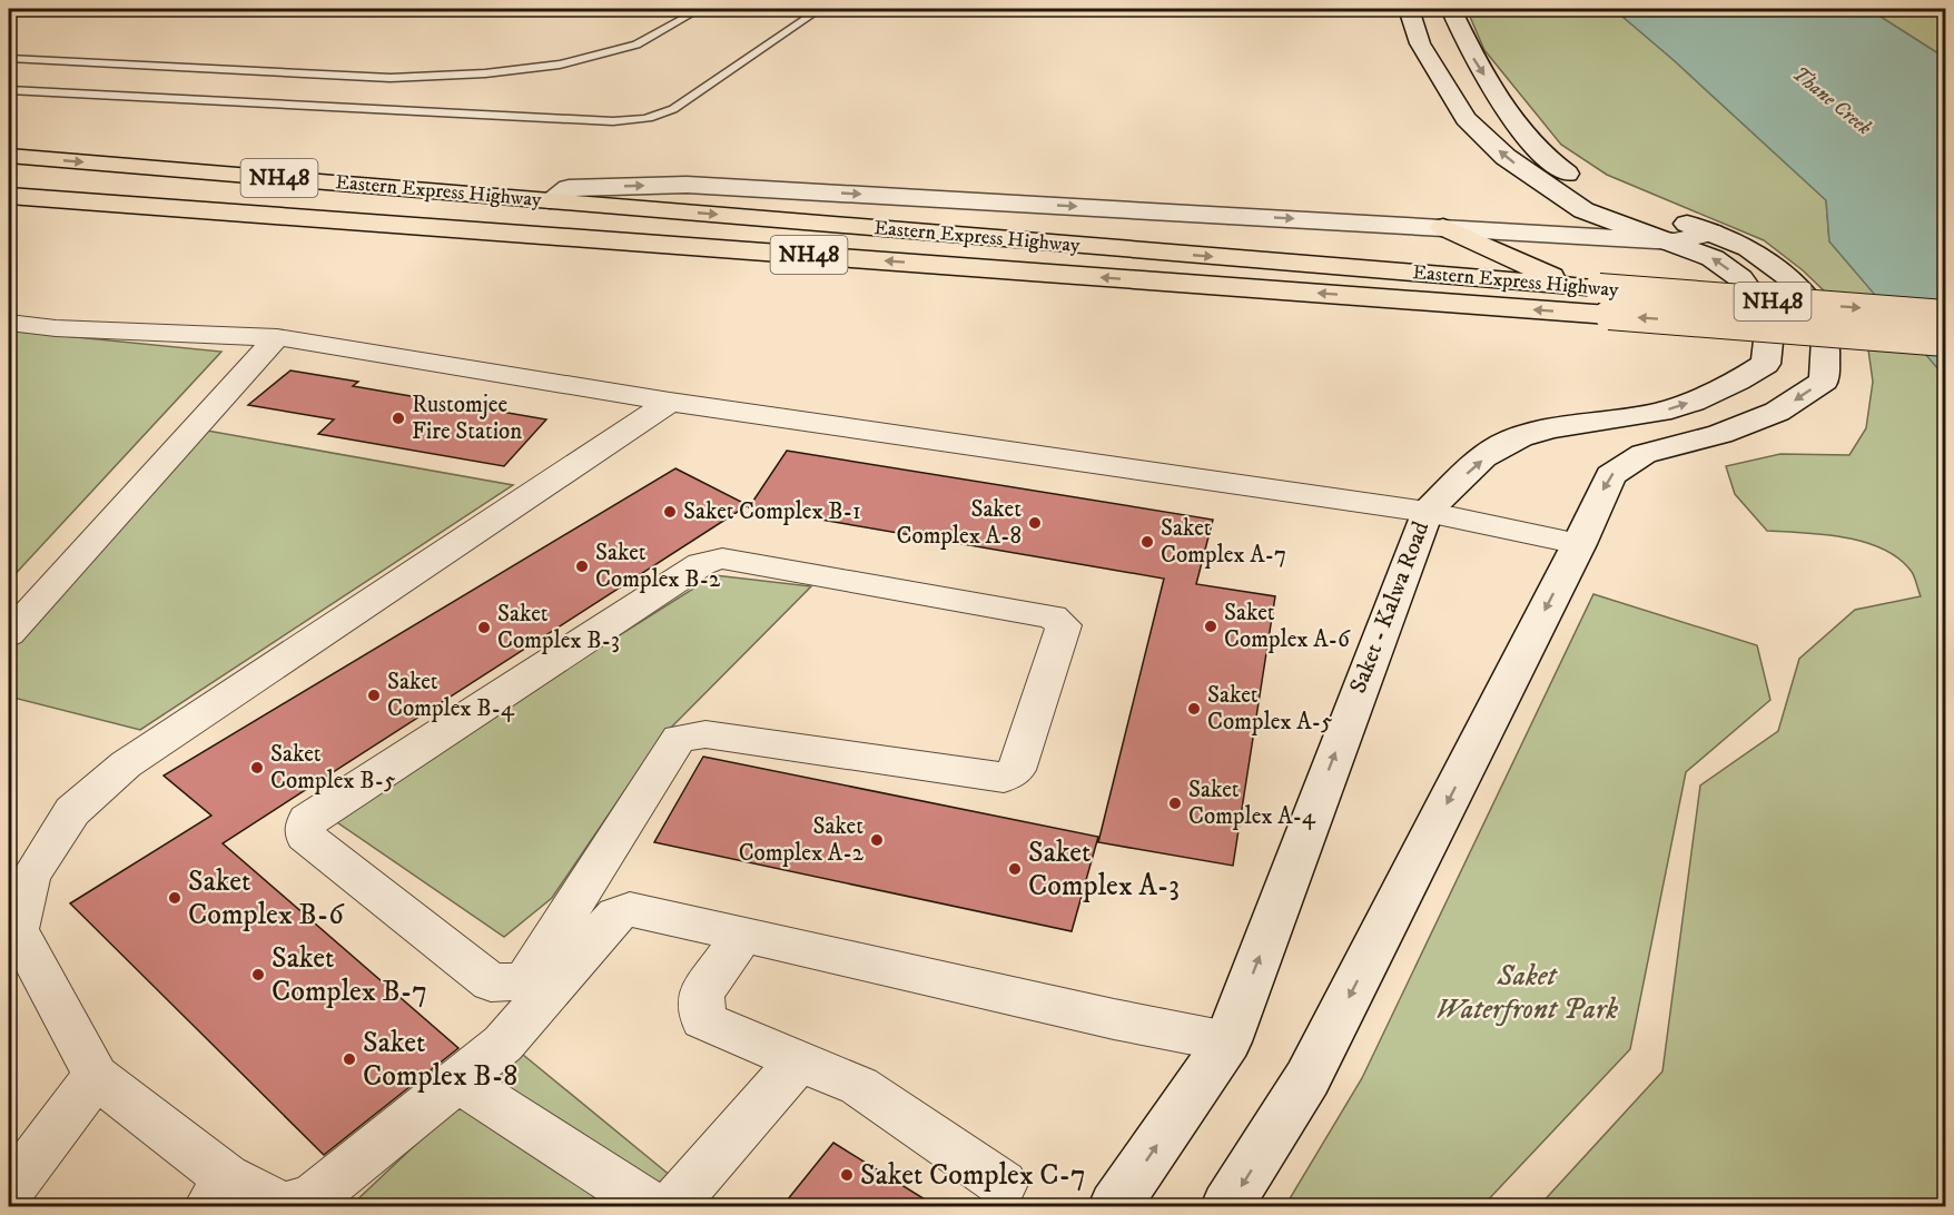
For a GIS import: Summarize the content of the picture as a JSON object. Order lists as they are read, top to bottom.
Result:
{
  "streets": {
    "highway": ["NH48", "Eastern Express Highway"],
    "main road": ["Saket - Kalwa Road"]
  },
  "water": ["Thane Creek"],
  "parks": ["Saket Waterfront Park"],
  "places": [
    "Rustomjee Fire Station",
    "Saket Complex B-1",
    "Saket Complex A-8",
    "Saket Complex A-7",
    "Saket Complex B-2",
    "Saket Complex A-6",
    "Saket Complex B-3",
    "Saket Complex B-4",
    "Saket Complex A-5",
    "Saket Complex B-5",
    "Saket Complex A-4",
    "Saket Complex A-2",
    "Saket Complex A-3",
    "Saket Complex B-6",
    "Saket Complex B-7",
    "Saket Complex B-8",
    "Saket Complex C-7"
  ]
}
